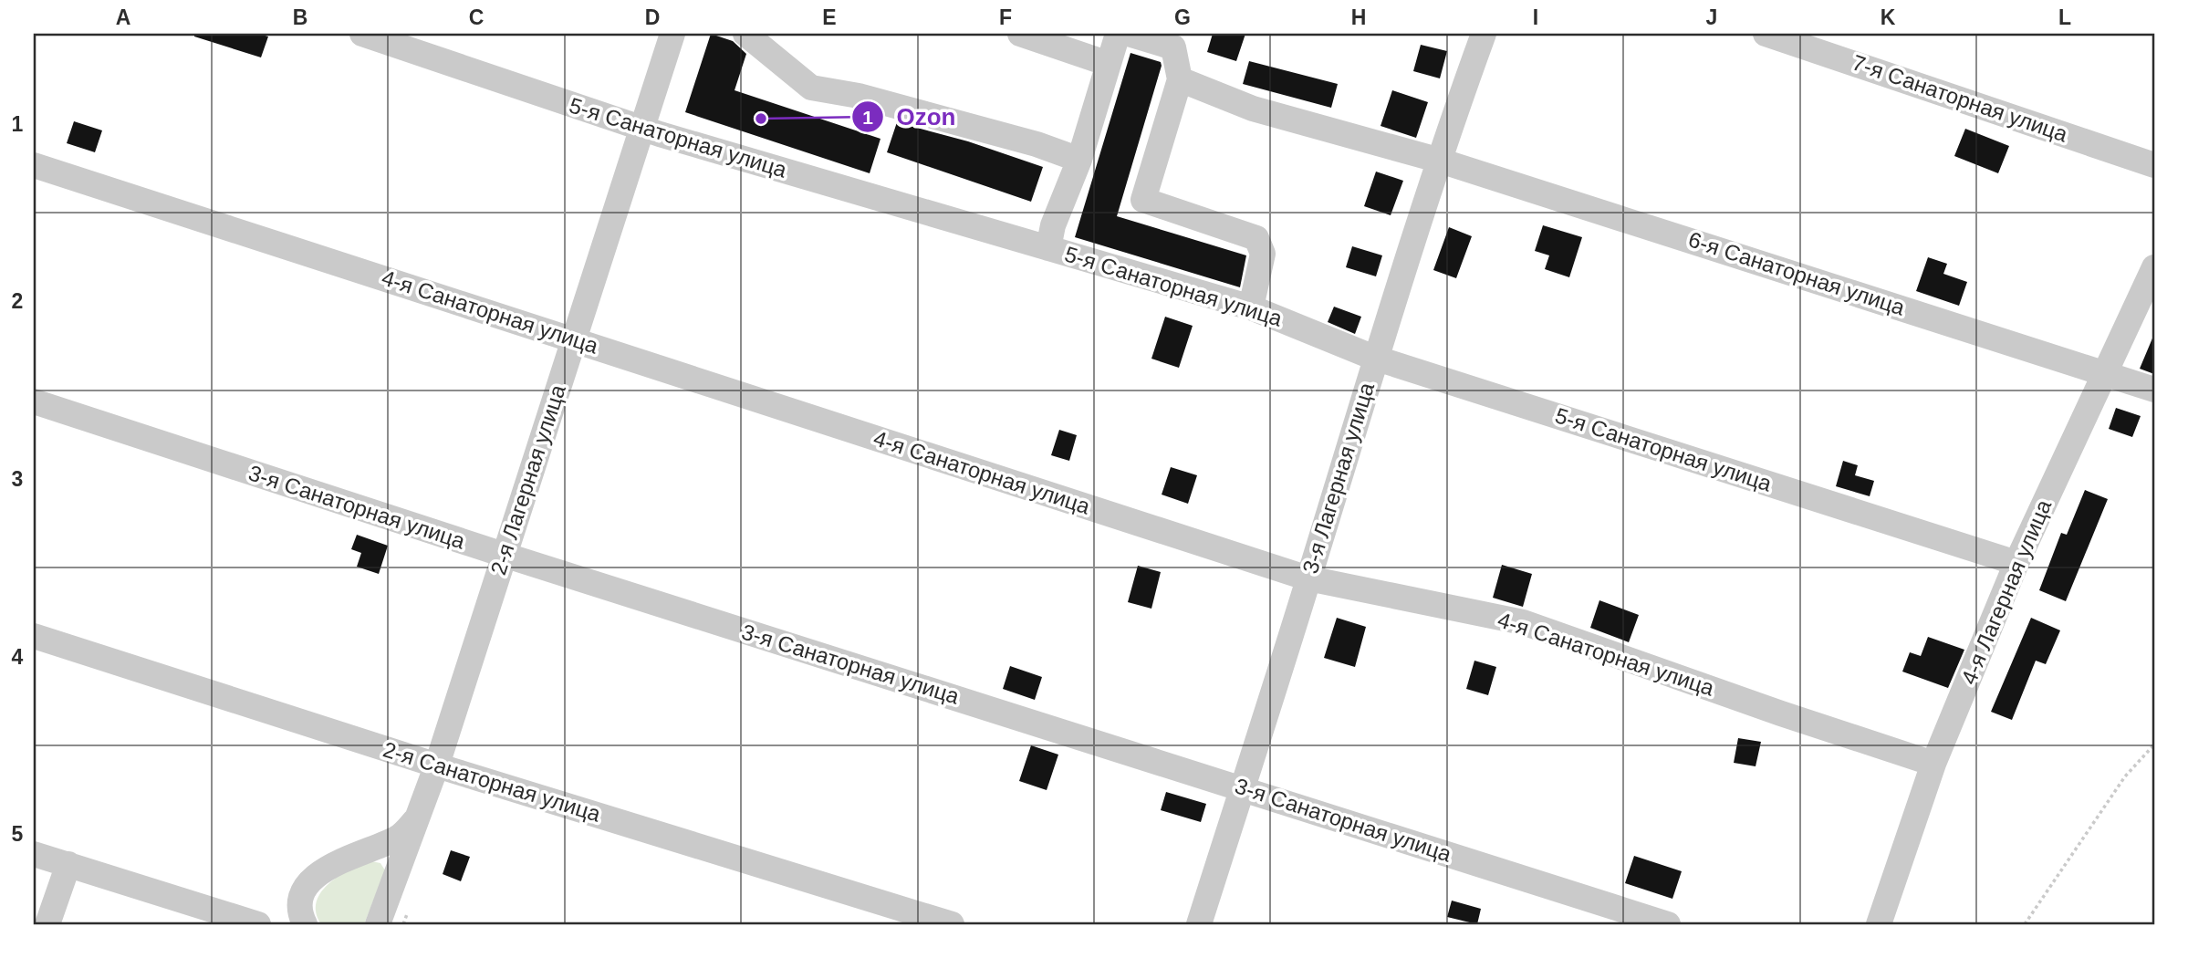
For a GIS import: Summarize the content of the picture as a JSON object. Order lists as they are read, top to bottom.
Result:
{
  "streets": {
    "street": [
      "7-я Санаторная улица",
      "5-я Санаторная улица",
      "6-я Санаторная улица",
      "4-я Санаторная улица",
      "3-я Лагерная улица",
      "2-я Лагерная улица",
      "3-я Санаторная улица",
      "4-я Лагерная улица",
      "2-я Санаторная улица"
    ]
  },
  "crossings": [
    ["5-я Санаторная улица", "3-я Лагерная улица"],
    ["5-я Санаторная улица", "2-я Лагерная улица"],
    ["5-я Санаторная улица", "4-я Лагерная улица"],
    ["6-я Санаторная улица", "3-я Лагерная улица"],
    ["6-я Санаторная улица", "4-я Лагерная улица"],
    ["4-я Санаторная улица", "3-я Лагерная улица"],
    ["4-я Санаторная улица", "2-я Лагерная улица"],
    ["4-я Санаторная улица", "4-я Лагерная улица"],
    ["3-я Лагерная улица", "3-я Санаторная улица"],
    ["2-я Лагерная улица", "3-я Санаторная улица"],
    ["2-я Лагерная улица", "2-я Санаторная улица"]
  ],
  "places": ["Ozon"],
  "grid": {
    "columns": [
      "A",
      "B",
      "C",
      "D",
      "E",
      "F",
      "G",
      "H",
      "I",
      "J",
      "K",
      "L"
    ],
    "rows": [
      "1",
      "2",
      "3",
      "4",
      "5"
    ]
  }
}
